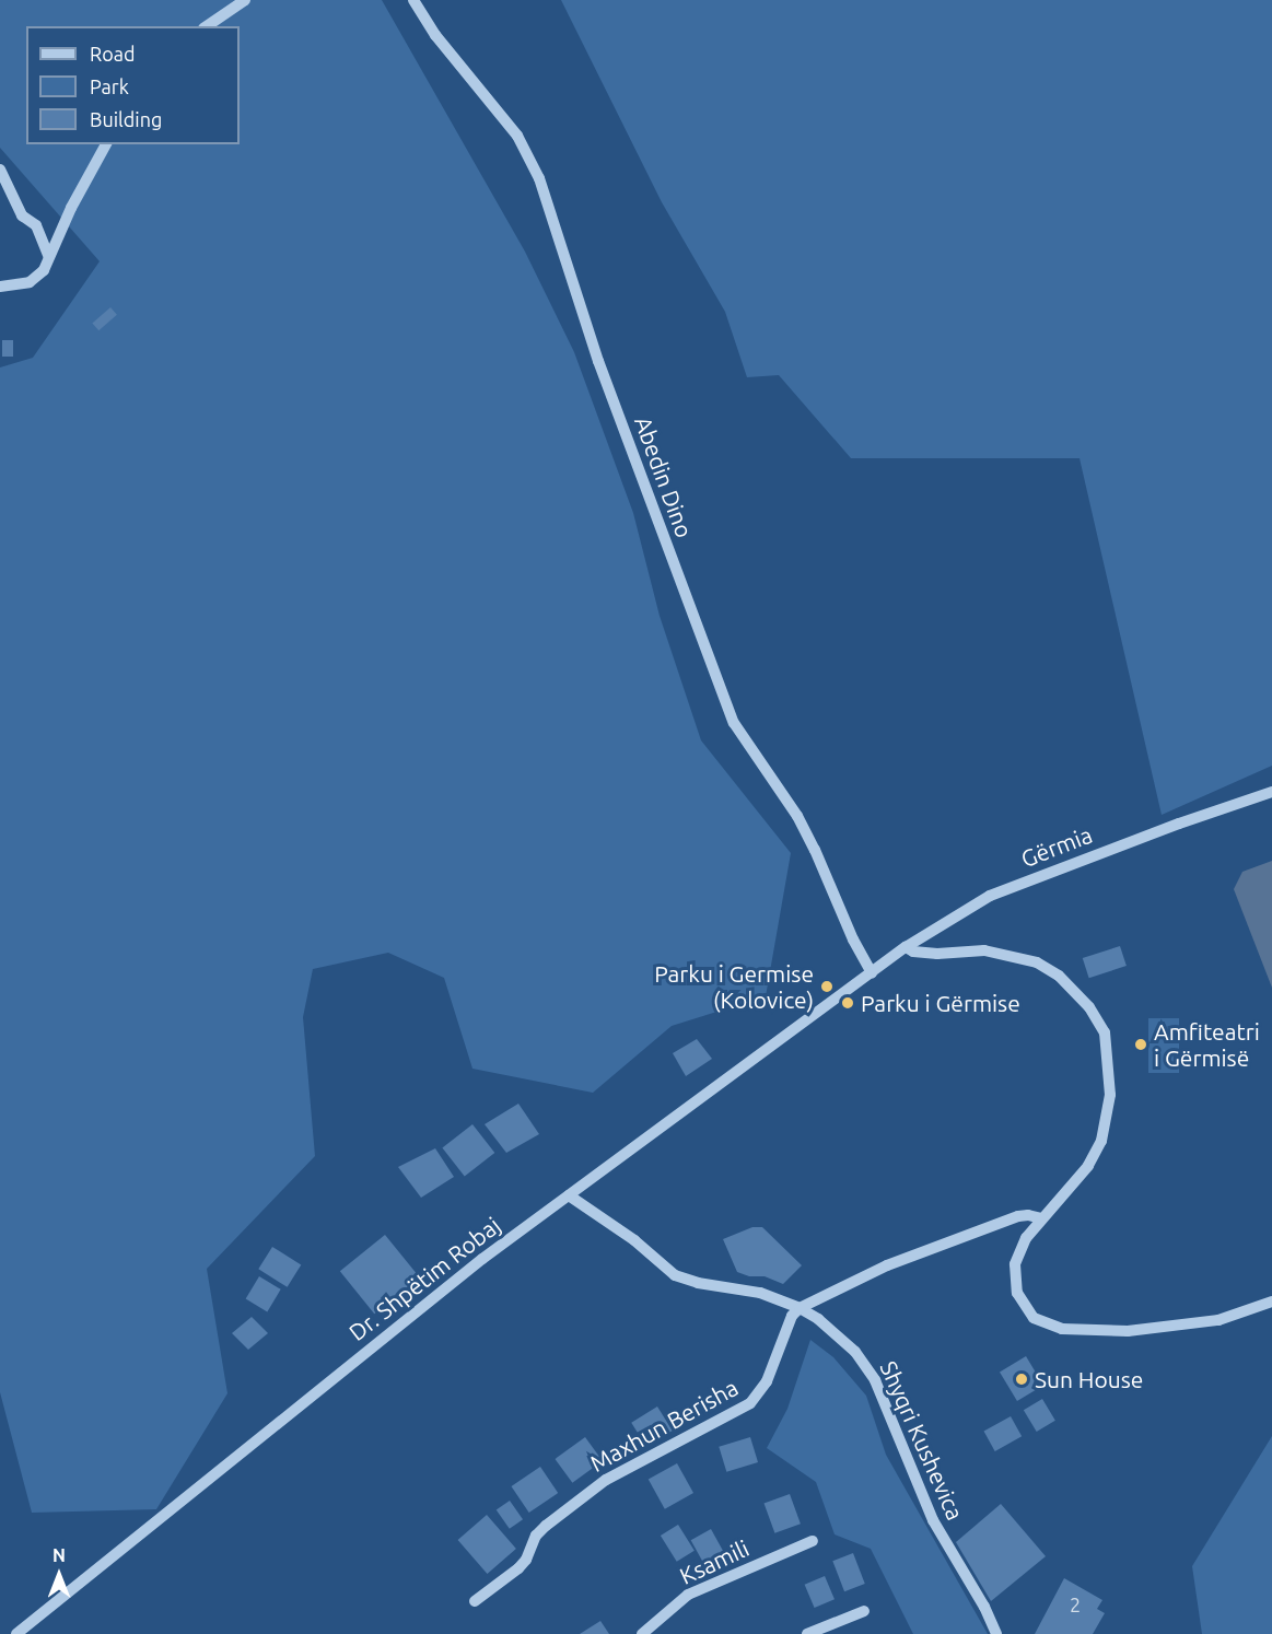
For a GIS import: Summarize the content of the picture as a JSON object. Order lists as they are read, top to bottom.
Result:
{
  "streets": {
    "street": [
      "Abedin Dino",
      "Gërmia",
      "Dr. Shpëtim Robaj",
      "Maxhun Berisha",
      "Shyqri Kushevica",
      "Ksamili"
    ]
  },
  "crossings": [
    ["Abedin Dino", "Gërmia"],
    ["Abedin Dino", "Dr. Shpëtim Robaj"],
    ["Gërmia", "Dr. Shpëtim Robaj"],
    ["Dr. Shpëtim Robaj", "Shyqri Kushevica"],
    ["Maxhun Berisha", "Shyqri Kushevica"]
  ],
  "places": [
    "Parku i Germise (Kolovice)",
    "Parku i Gërmise",
    "Amfiteatri i Gërmisë",
    "Sun House"
  ],
  "house_numbers": ["2"],
  "legend": ["Road", "Park", "Building"],
  "north": "top"
}
